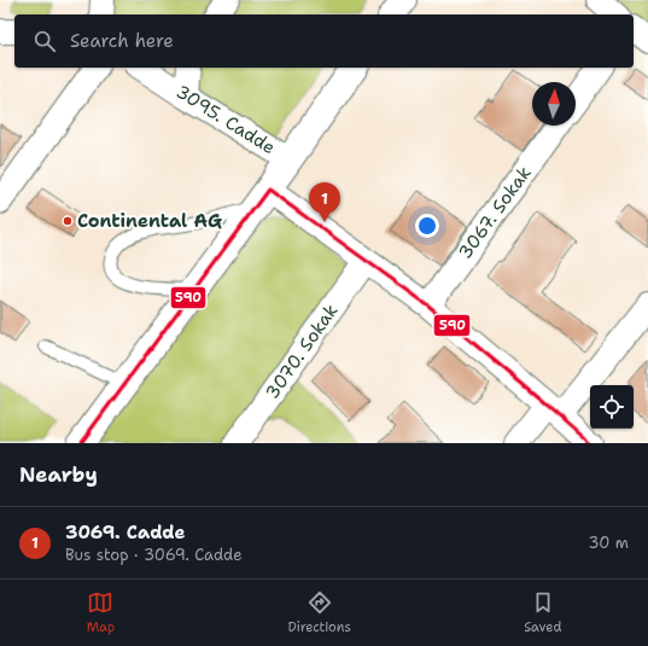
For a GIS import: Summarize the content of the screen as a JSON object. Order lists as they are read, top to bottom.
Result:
{
  "streets": {
    "street": ["3095. Cadde", "3067. Sokak", "3070. Sokak"]
  },
  "places": ["Continental AG"],
  "lines": ["transit line 590"],
  "north": "top",
  "page": {
    "search": "Search here",
    "pins": "1",
    "heading": "Nearby",
    "list": [
      {
        "mark": "1",
        "name": "3069. Cadde",
        "note": "Bus stop · 3069. Cadde",
        "value": "30 m"
      }
    ],
    "nav": ["Map", "Directions", "Saved"]
  }
}
